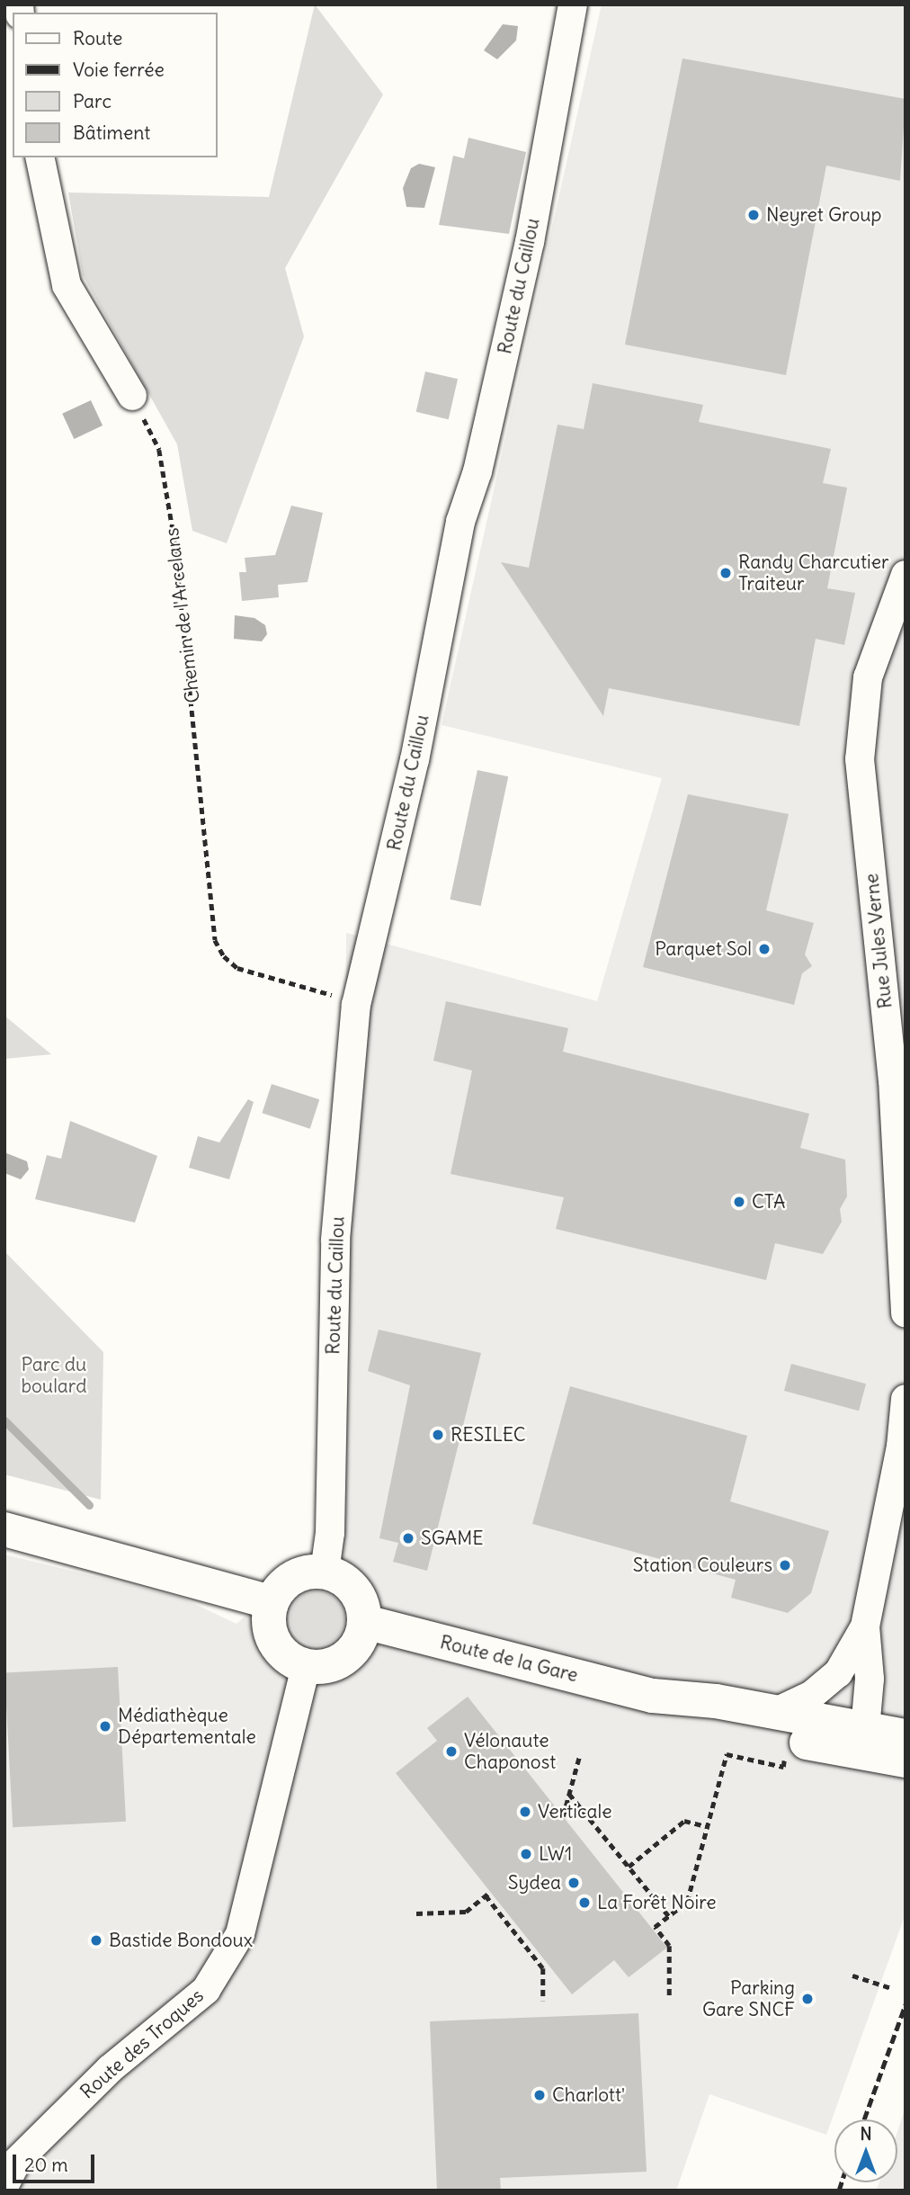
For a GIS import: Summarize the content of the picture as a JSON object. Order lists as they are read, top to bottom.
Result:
{
  "streets": {
    "main road": ["Route de la Gare"],
    "street": ["Route du Caillou", "Rue Jules Verne", "Route des Troques"],
    "path": ["Chemin de l'Arcelans"]
  },
  "crossings": [
    ["Route du Caillou", "Chemin de l'Arcelans"],
    ["Route du Caillou", "Route de la Gare"],
    ["Route du Caillou", "Route des Troques"],
    ["Route de la Gare", "Route des Troques"]
  ],
  "parks": ["Parc du boulard"],
  "places": [
    "Neyret Group",
    "Randy Charcutier Traiteur",
    "Parquet Sol",
    "CTA",
    "RESILEC",
    "SGAME",
    "Station Couleurs",
    "Médiathèque Départementale",
    "Vélonaute Chaponost",
    "Verticale",
    "LW1",
    "Sydea",
    "La Forêt Noire",
    "Bastide Bondoux",
    "Parking Gare SNCF",
    "Charlott'"
  ],
  "legend": [
    "Route",
    "Voie ferrée",
    "Parc",
    "Bâtiment"
  ],
  "scale_bar": "20 m",
  "north": "top"
}
